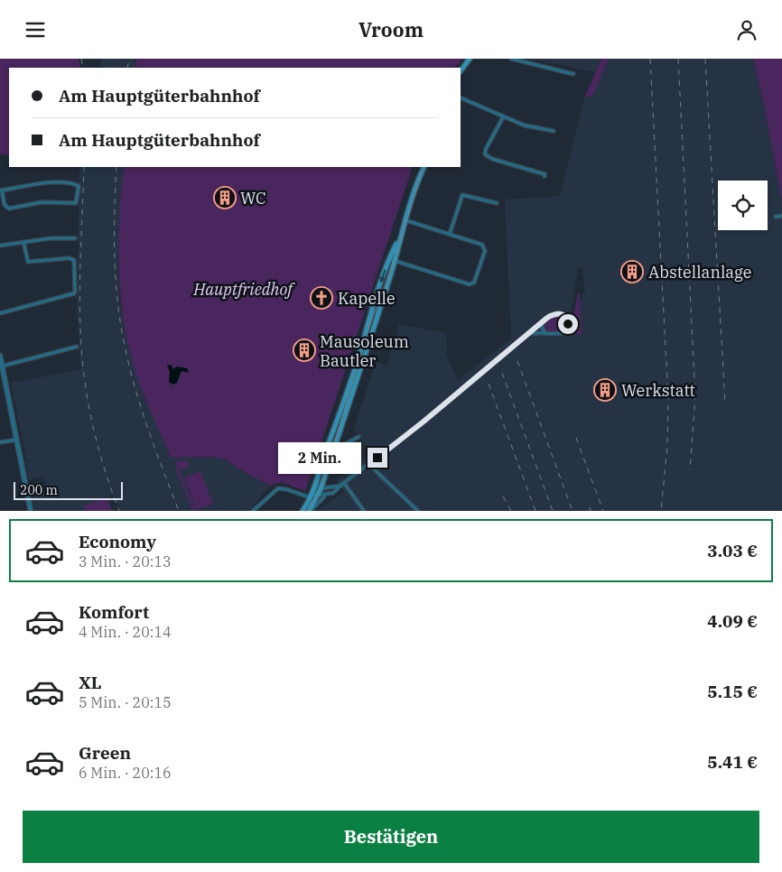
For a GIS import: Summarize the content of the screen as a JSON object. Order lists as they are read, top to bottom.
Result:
{
  "parks": ["Hauptfriedhof"],
  "places": {
    "building": [
      "WC",
      "Abstellanlage",
      "Mausoleum Bautler",
      "Werkstatt"
    ],
    "church": ["Kapelle"]
  },
  "scale_bar": "200 m",
  "page": {
    "header": "Vroom",
    "banner": ["Am Hauptgüterbahnhof", "Am Hauptgüterbahnhof"],
    "bubble": "2 Min.",
    "scale": "200 m",
    "list": [
      {
        "name": "Economy",
        "note": "3 Min. · 20:13",
        "value": "3.03 €"
      },
      {
        "name": "Komfort",
        "note": "4 Min. · 20:14",
        "value": "4.09 €"
      },
      {
        "name": "XL",
        "note": "5 Min. · 20:15",
        "value": "5.15 €"
      },
      {
        "name": "Green",
        "note": "6 Min. · 20:16",
        "value": "5.41 €"
      }
    ],
    "buttons": "Bestätigen"
  }
}
